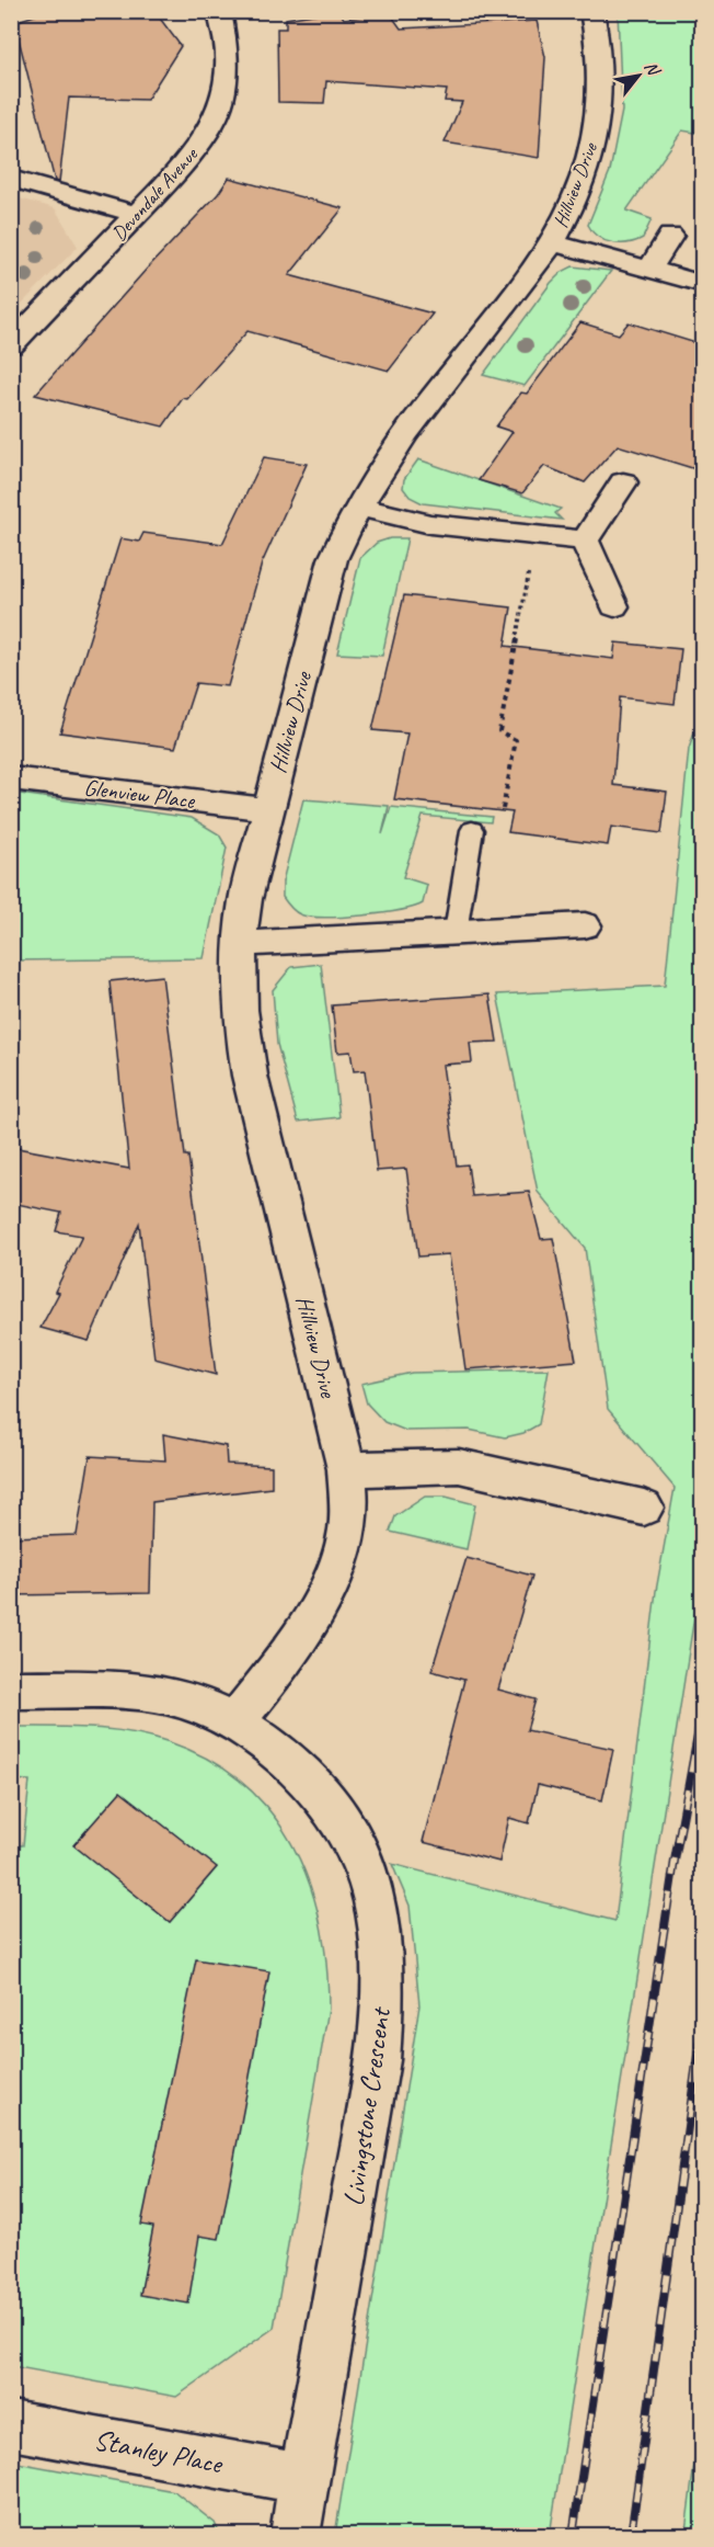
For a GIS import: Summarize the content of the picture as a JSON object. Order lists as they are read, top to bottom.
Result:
{
  "streets": {
    "street": [
      "Hillview Drive",
      "Devondale Avenue",
      "Glenview Place",
      "Livingstone Crescent",
      "Stanley Place"
    ]
  },
  "crossings": [
    ["Hillview Drive", "Glenview Place"],
    ["Hillview Drive", "Livingstone Crescent"],
    ["Livingstone Crescent", "Stanley Place"]
  ],
  "north": "top right"
}
